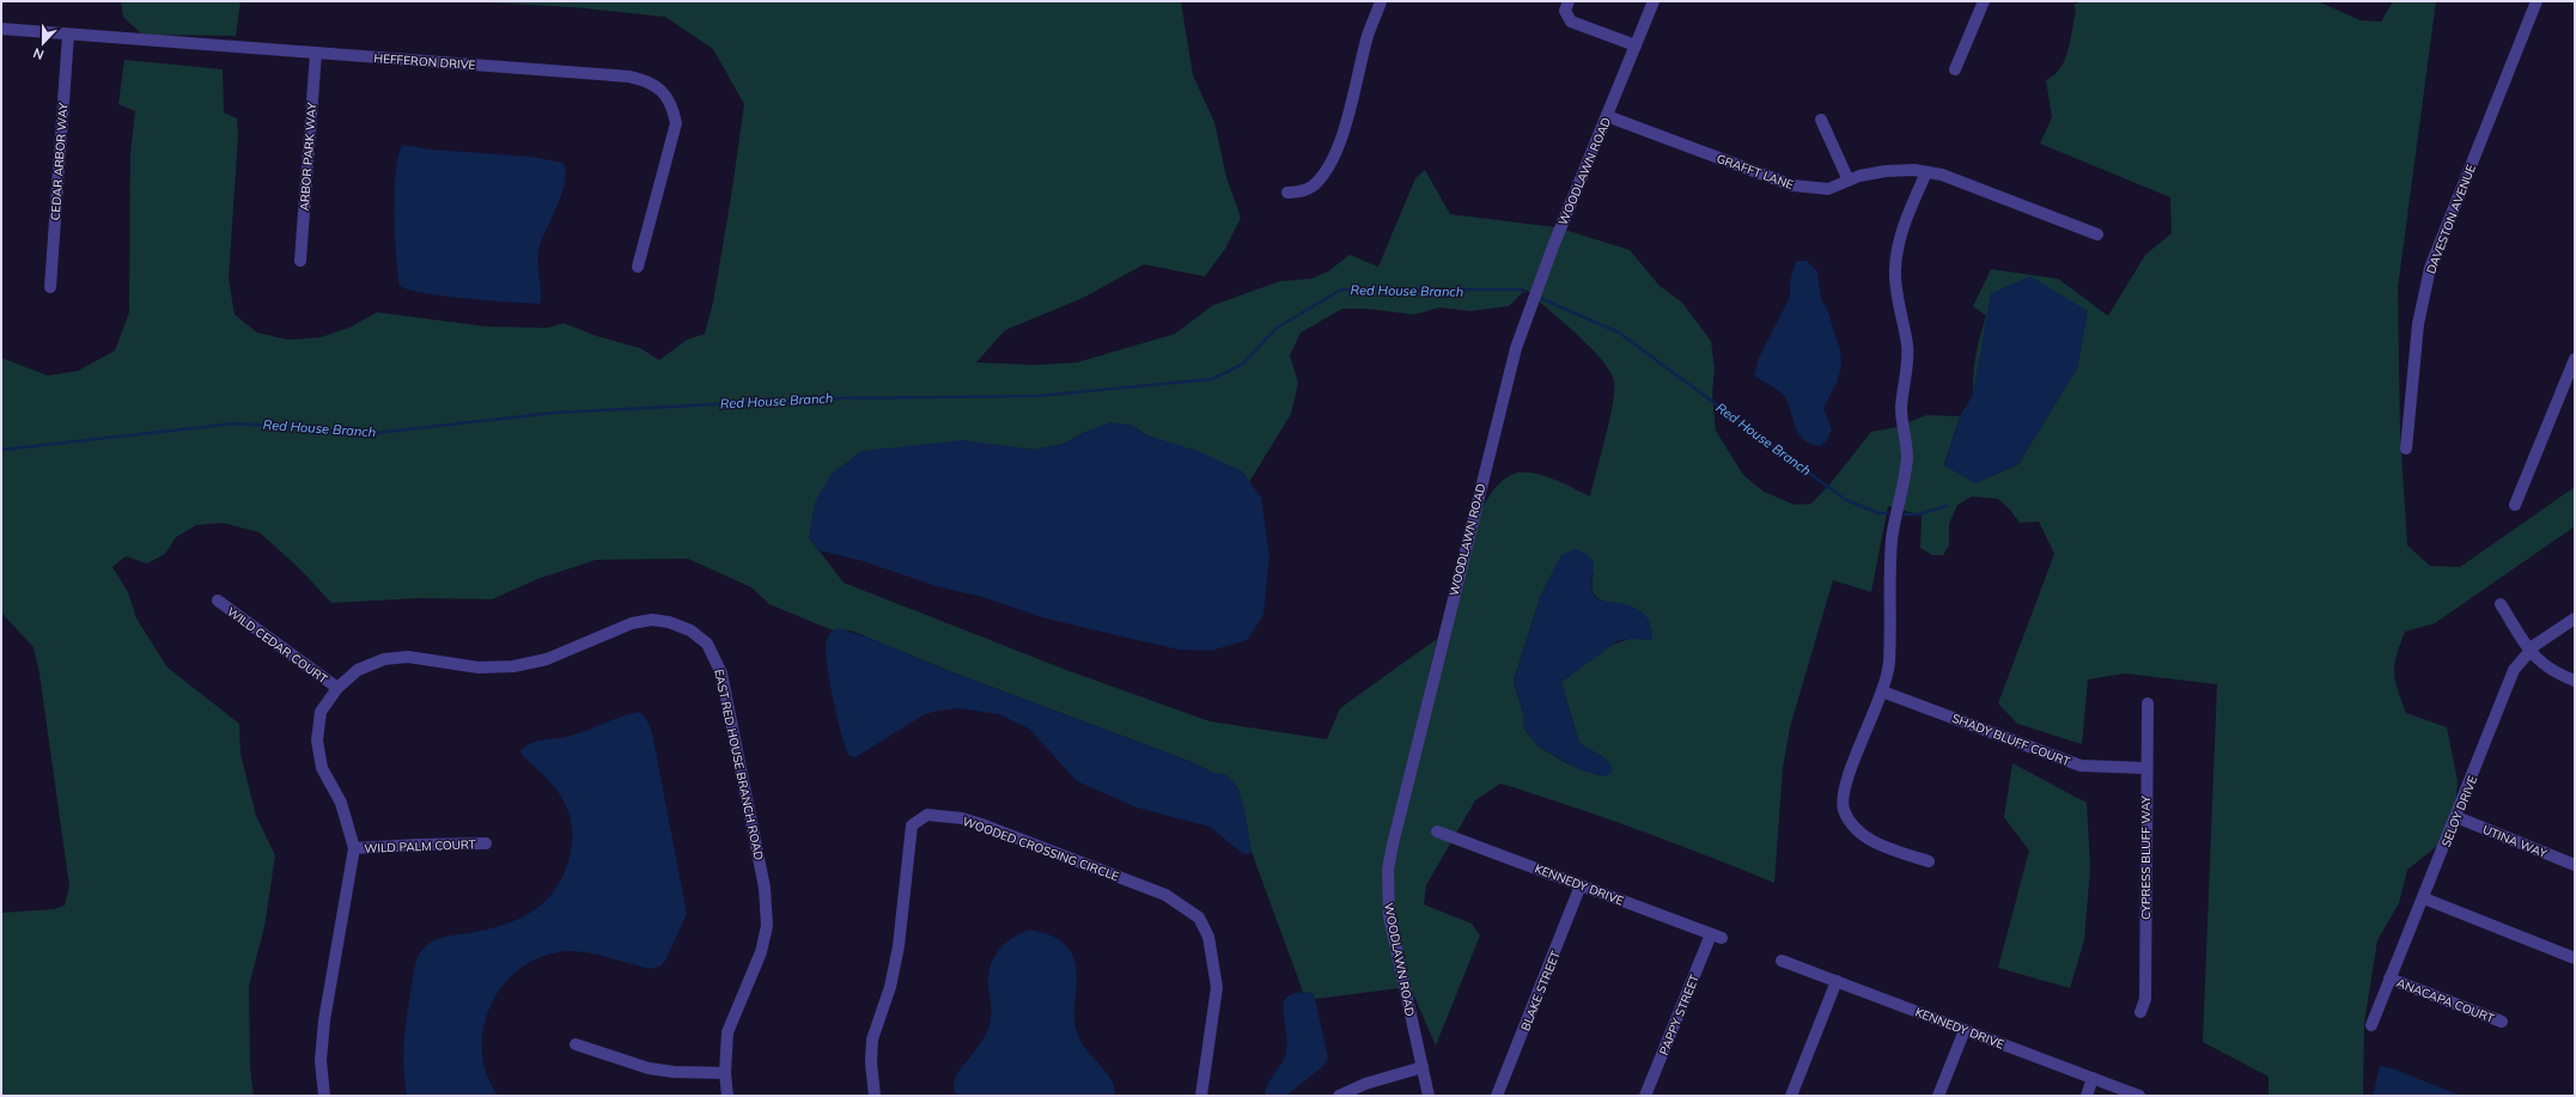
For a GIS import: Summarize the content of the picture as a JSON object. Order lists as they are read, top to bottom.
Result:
{
  "streets": {
    "street": [
      "HEFFERON DRIVE",
      "ARBOR PARK WAY",
      "CEDAR ARBOR WAY",
      "WOODLAWN ROAD",
      "GRAFFT LANE",
      "DAVESTON AVENUE",
      "WILD CEDAR COURT",
      "SHADY BLUFF COURT",
      "EAST RED HOUSE BRANCH ROAD",
      "SELOY DRIVE",
      "UTINA WAY",
      "WILD PALM COURT",
      "WOODED CROSSING CIRCLE",
      "CYPRESS BLUFF WAY",
      "KENNEDY DRIVE",
      "BLAKE STREET",
      "ANACAPA COURT",
      "PAPPY STREET"
    ]
  },
  "crossings": [
    ["HEFFERON DRIVE", "ARBOR PARK WAY"],
    ["HEFFERON DRIVE", "CEDAR ARBOR WAY"],
    ["WOODLAWN ROAD", "GRAFFT LANE"],
    ["WILD CEDAR COURT", "EAST RED HOUSE BRANCH ROAD"],
    ["SHADY BLUFF COURT", "CYPRESS BLUFF WAY"],
    ["EAST RED HOUSE BRANCH ROAD", "WILD PALM COURT"],
    ["SELOY DRIVE", "UTINA WAY"],
    ["SELOY DRIVE", "ANACAPA COURT"],
    ["KENNEDY DRIVE", "BLAKE STREET"],
    ["KENNEDY DRIVE", "PAPPY STREET"]
  ],
  "water": ["Red House Branch"],
  "north": "bottom"
}
